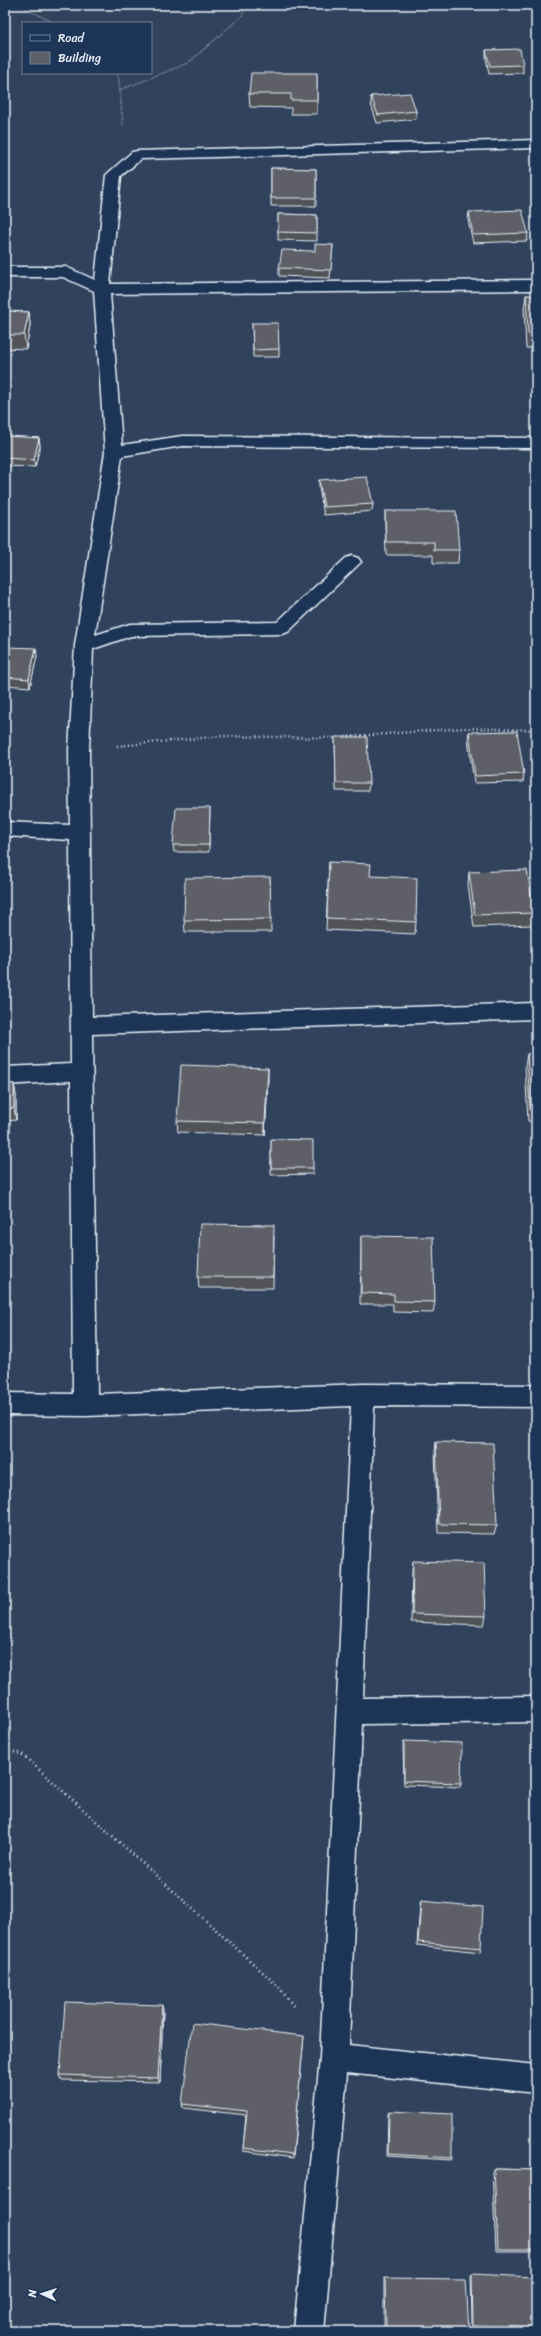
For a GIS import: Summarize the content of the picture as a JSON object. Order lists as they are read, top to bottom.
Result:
{
  "legend": ["Road", "Building"],
  "north": "left"
}
